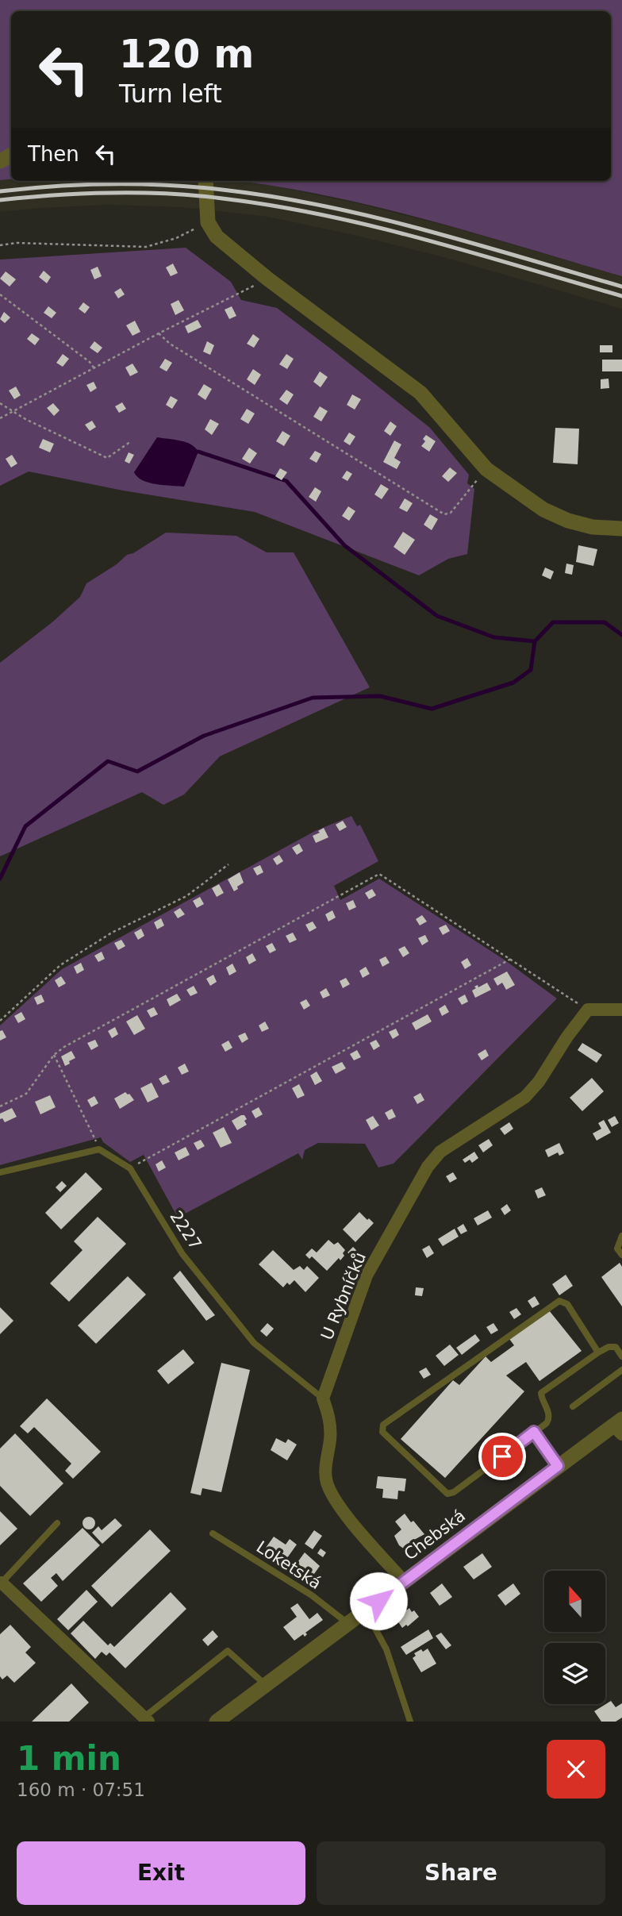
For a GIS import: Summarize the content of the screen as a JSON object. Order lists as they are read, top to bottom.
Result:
{
  "streets": {
    "street": ["U Rybníčků", "Chebská"],
    "lane": ["2227", "Loketská"]
  },
  "crossings": [
    ["2227", "U Rybníčků"],
    ["Chebská", "Loketská"]
  ],
  "north": "top",
  "page": {
    "turn": ["120 m", "Turn left"],
    "then": "Then",
    "heading": ["1 min", "160 m · 07:51"],
    "buttons": ["Exit", "Share"]
  }
}
